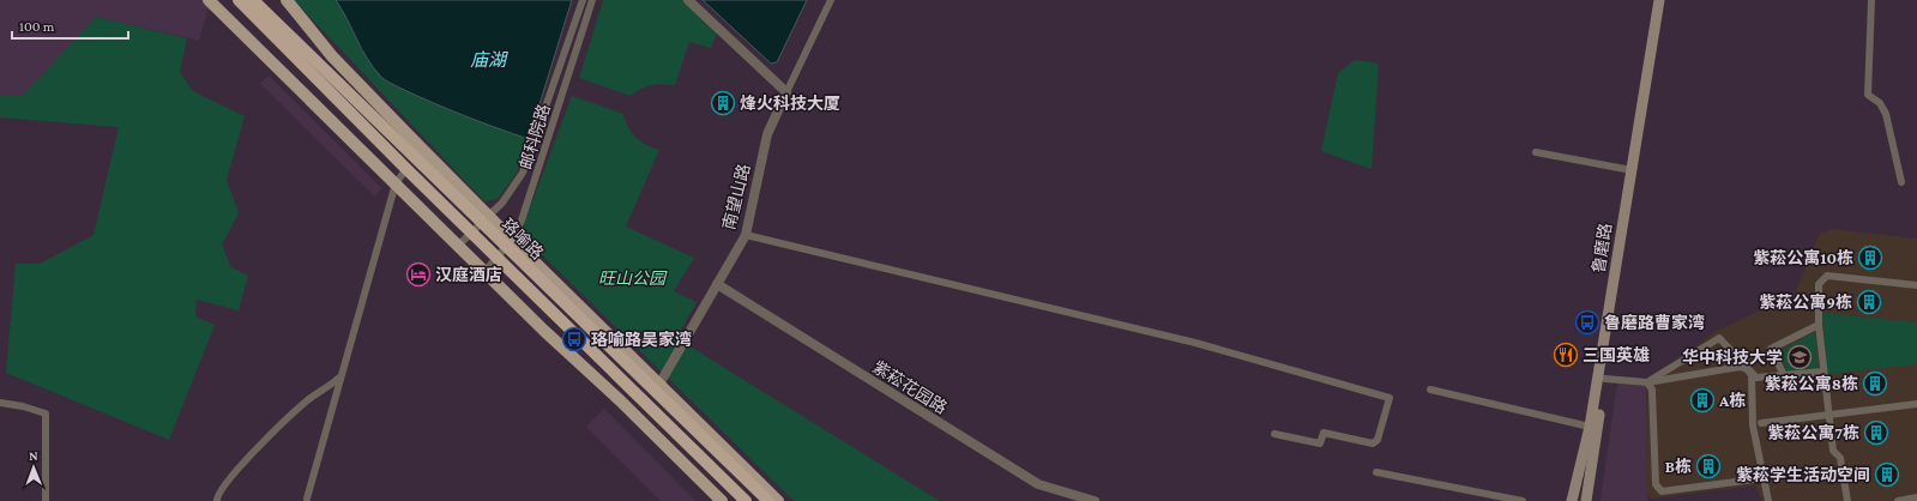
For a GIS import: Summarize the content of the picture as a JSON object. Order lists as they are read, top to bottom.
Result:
{
  "streets": {
    "highway": ["珞喻路"],
    "main road": ["鲁磨路"],
    "street": ["邮科院路", "南望山路", "紫菘花园路"]
  },
  "crossings": [
    ["邮科院路", "珞喻路"],
    ["南望山路", "珞喻路"],
    ["南望山路", "紫菘花园路"]
  ],
  "water": ["庙湖"],
  "parks": ["旺山公园"],
  "places": {
    "building": [
      "烽火科技大厦",
      "紫菘公寓10栋",
      "紫菘公寓9栋",
      "紫菘公寓8栋",
      "A栋",
      "紫菘公寓7栋",
      "B栋",
      "紫菘学生活动空间"
    ],
    "hotel": ["汉庭酒店"],
    "bus stop": ["鲁磨路曹家湾", "珞喻路吴家湾"],
    "restaurant": ["三国英雄"],
    "school or university": ["华中科技大学"]
  },
  "scale_bar": "100 m",
  "north": "top"
}
